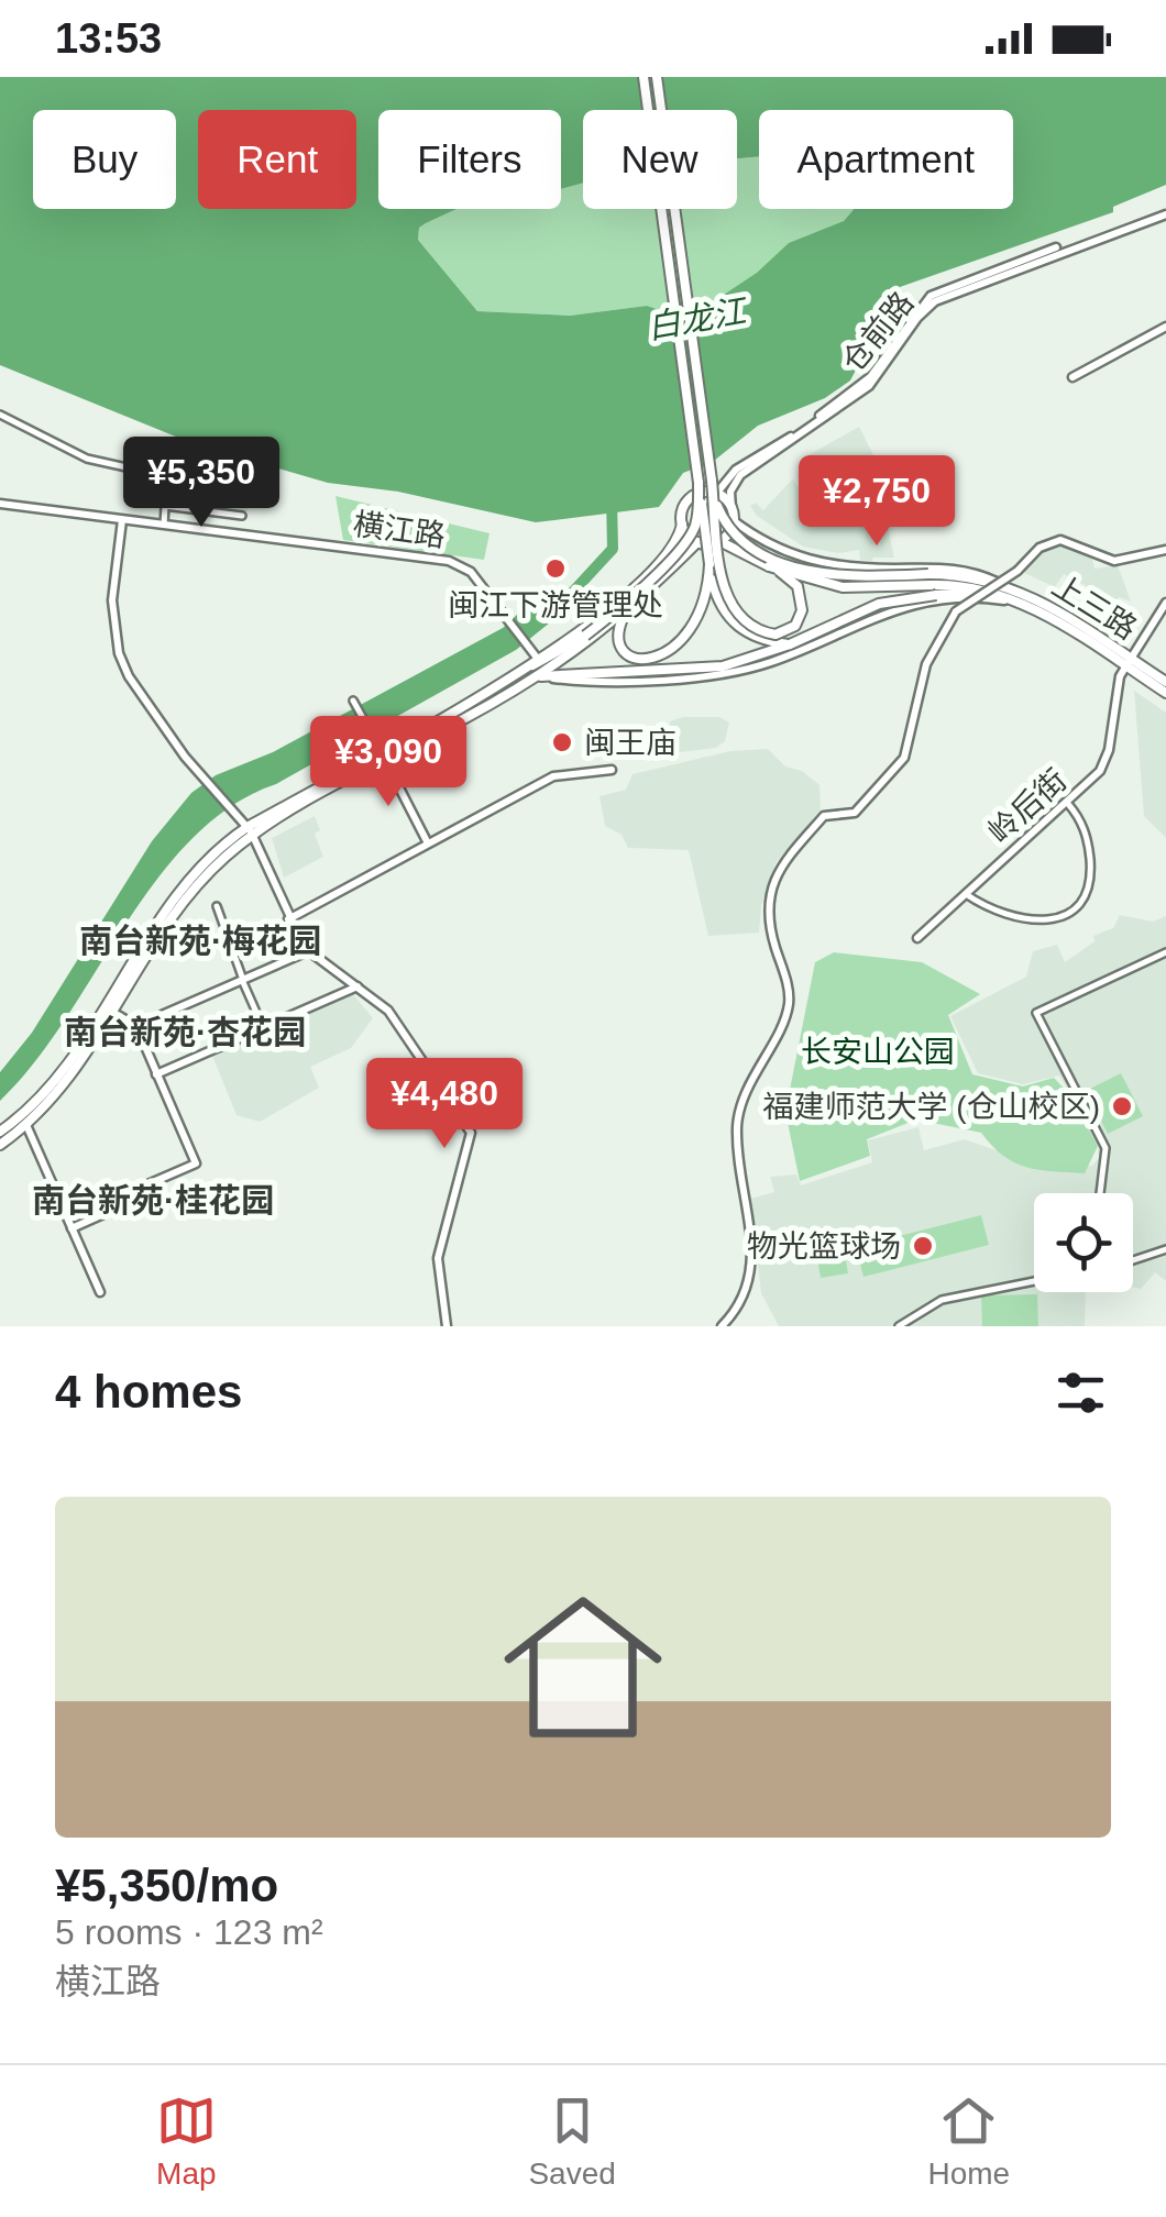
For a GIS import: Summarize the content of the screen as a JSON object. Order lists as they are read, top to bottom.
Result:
{
  "streets": {
    "main road": ["上三路"],
    "street": ["仓前路", "横江路", "岭后街"]
  },
  "crossings": [
    ["上三路", "岭后街"]
  ],
  "districts": ["南台新苑·梅花园", "南台新苑·杏花园", "南台新苑·桂花园"],
  "water": ["白龙江"],
  "parks": ["长安山公园"],
  "places": [
    "闽江下游管理处",
    "闽王庙",
    "福建师范大学 (仓山校区)",
    "物光篮球场"
  ],
  "page": {
    "status": "13:53",
    "chip": [
      "Buy",
      "Rent",
      "Filters",
      "New",
      "Apartment"
    ],
    "price": [
      "¥5,350",
      "¥2,750",
      "¥3,090",
      "¥4,480"
    ],
    "heading": "4 homes",
    "list": [
      {
        "name": "¥5,350/mo",
        "note": "5 rooms · 123 m² · 横江路"
      }
    ],
    "tabs": ["Map", "Saved", "Home"]
  }
}
